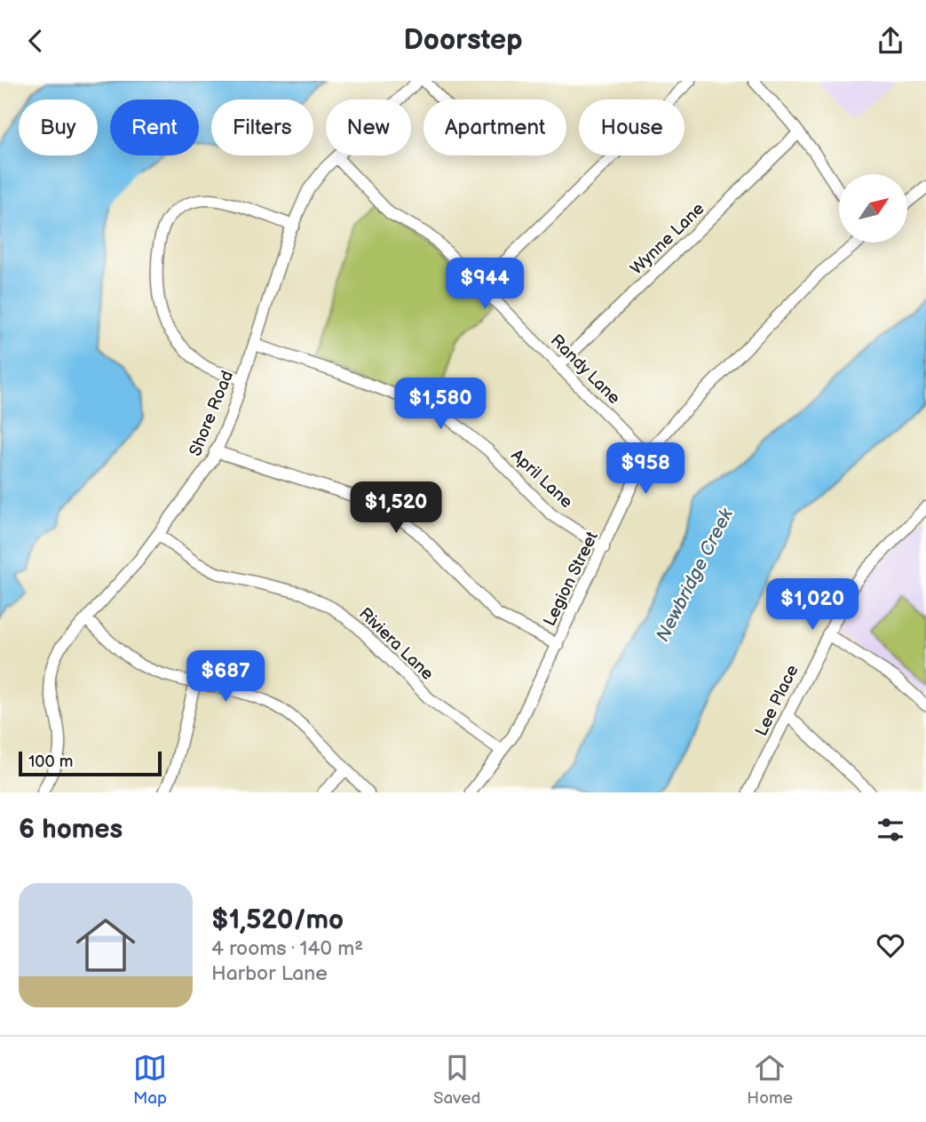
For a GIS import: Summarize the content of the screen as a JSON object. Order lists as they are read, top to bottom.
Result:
{
  "streets": {
    "street": [
      "Wynne Lane",
      "Randy Lane",
      "Shore Road",
      "April Lane",
      "Legion Street",
      "Riviera Lane",
      "Lee Place"
    ]
  },
  "crossings": [
    ["Wynne Lane", "Randy Lane"],
    ["Randy Lane", "Shore Road"],
    ["Randy Lane", "Legion Street"],
    ["Shore Road", "April Lane"],
    ["Shore Road", "Riviera Lane"],
    ["April Lane", "Legion Street"],
    ["Legion Street", "Riviera Lane"]
  ],
  "water": ["Newbridge Creek"],
  "scale_bar": "100 m",
  "north": "top right",
  "page": {
    "header": "Doorstep",
    "chip": [
      "Buy",
      "Rent",
      "Filters",
      "New",
      "Apartment",
      "House"
    ],
    "price": [
      "$944",
      "$1,580",
      "$958",
      "$1,520",
      "$1,020",
      "$687"
    ],
    "scale": "100 m",
    "heading": "6 homes",
    "list": [
      {
        "name": "$1,520/mo",
        "note": "4 rooms · 140 m² · Harbor Lane"
      }
    ],
    "tabs": ["Map", "Saved", "Home"]
  }
}
